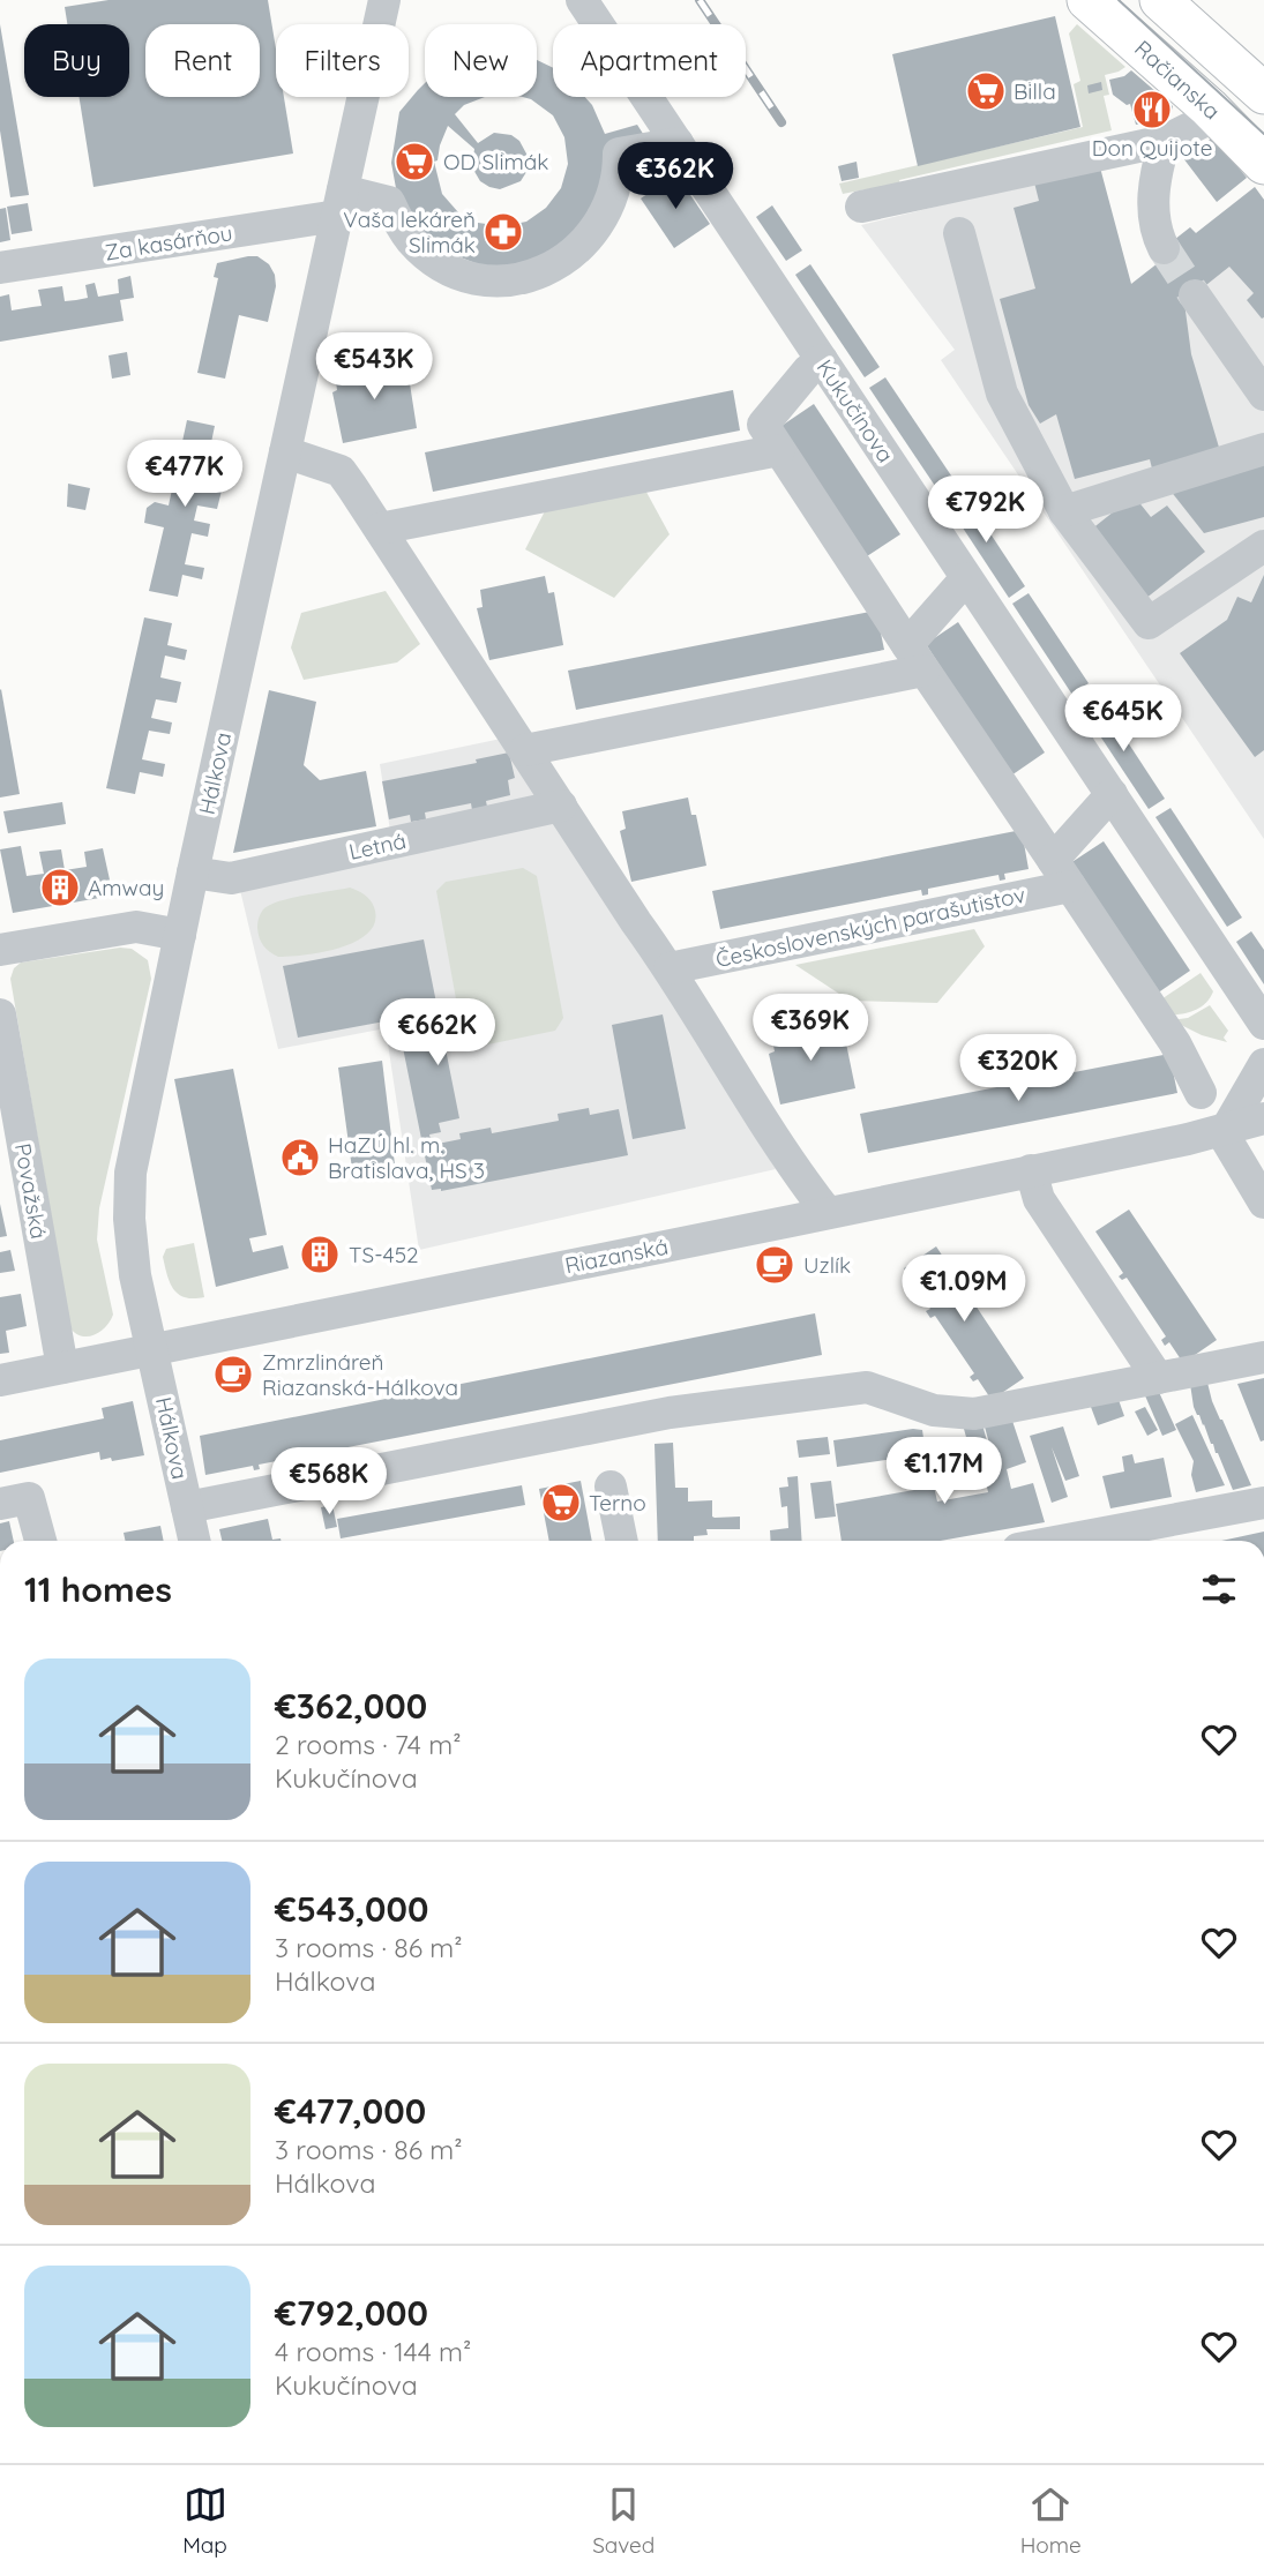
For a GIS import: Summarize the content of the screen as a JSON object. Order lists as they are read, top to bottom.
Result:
{
  "streets": {
    "main road": ["Račianska"],
    "street": [
      "Za kasárňou",
      "Kukučínova",
      "Hálkova",
      "Letná",
      "Československých parašutistov",
      "Považská",
      "Riazanská"
    ]
  },
  "crossings": [
    ["Za kasárňou", "Hálkova"],
    ["Hálkova", "Letná"],
    ["Hálkova", "Riazanská"],
    ["Považská", "Riazanská"]
  ],
  "places": {
    "supermarket": ["Billa", "OD Slimák", "Terno"],
    "restaurant": ["Don Quijote"],
    "pharmacy": ["Vaša lekáreň Slimák"],
    "building": ["Amway", "TS-452"],
    "public building": ["HaZÚ hl. m. Bratislava, HS 3"],
    "cafe": ["Uzlík", "Zmrzlináreň Riazanská-Hálkova"]
  },
  "page": {
    "chip": [
      "Buy",
      "Rent",
      "Filters",
      "New",
      "Apartment"
    ],
    "price": [
      "€362K",
      "€543K",
      "€477K",
      "€792K",
      "€645K",
      "€369K",
      "€662K",
      "€320K",
      "€1.09M",
      "€1.17M",
      "€568K"
    ],
    "heading": "11 homes",
    "list": [
      {
        "name": "€362,000",
        "note": "2 rooms · 74 m² · Kukučínova"
      },
      {
        "name": "€543,000",
        "note": "3 rooms · 86 m² · Hálkova"
      },
      {
        "name": "€477,000",
        "note": "3 rooms · 86 m² · Hálkova"
      },
      {
        "name": "€792,000",
        "note": "4 rooms · 144 m² · Kukučínova"
      }
    ],
    "tabs": ["Map", "Saved", "Home"]
  }
}
